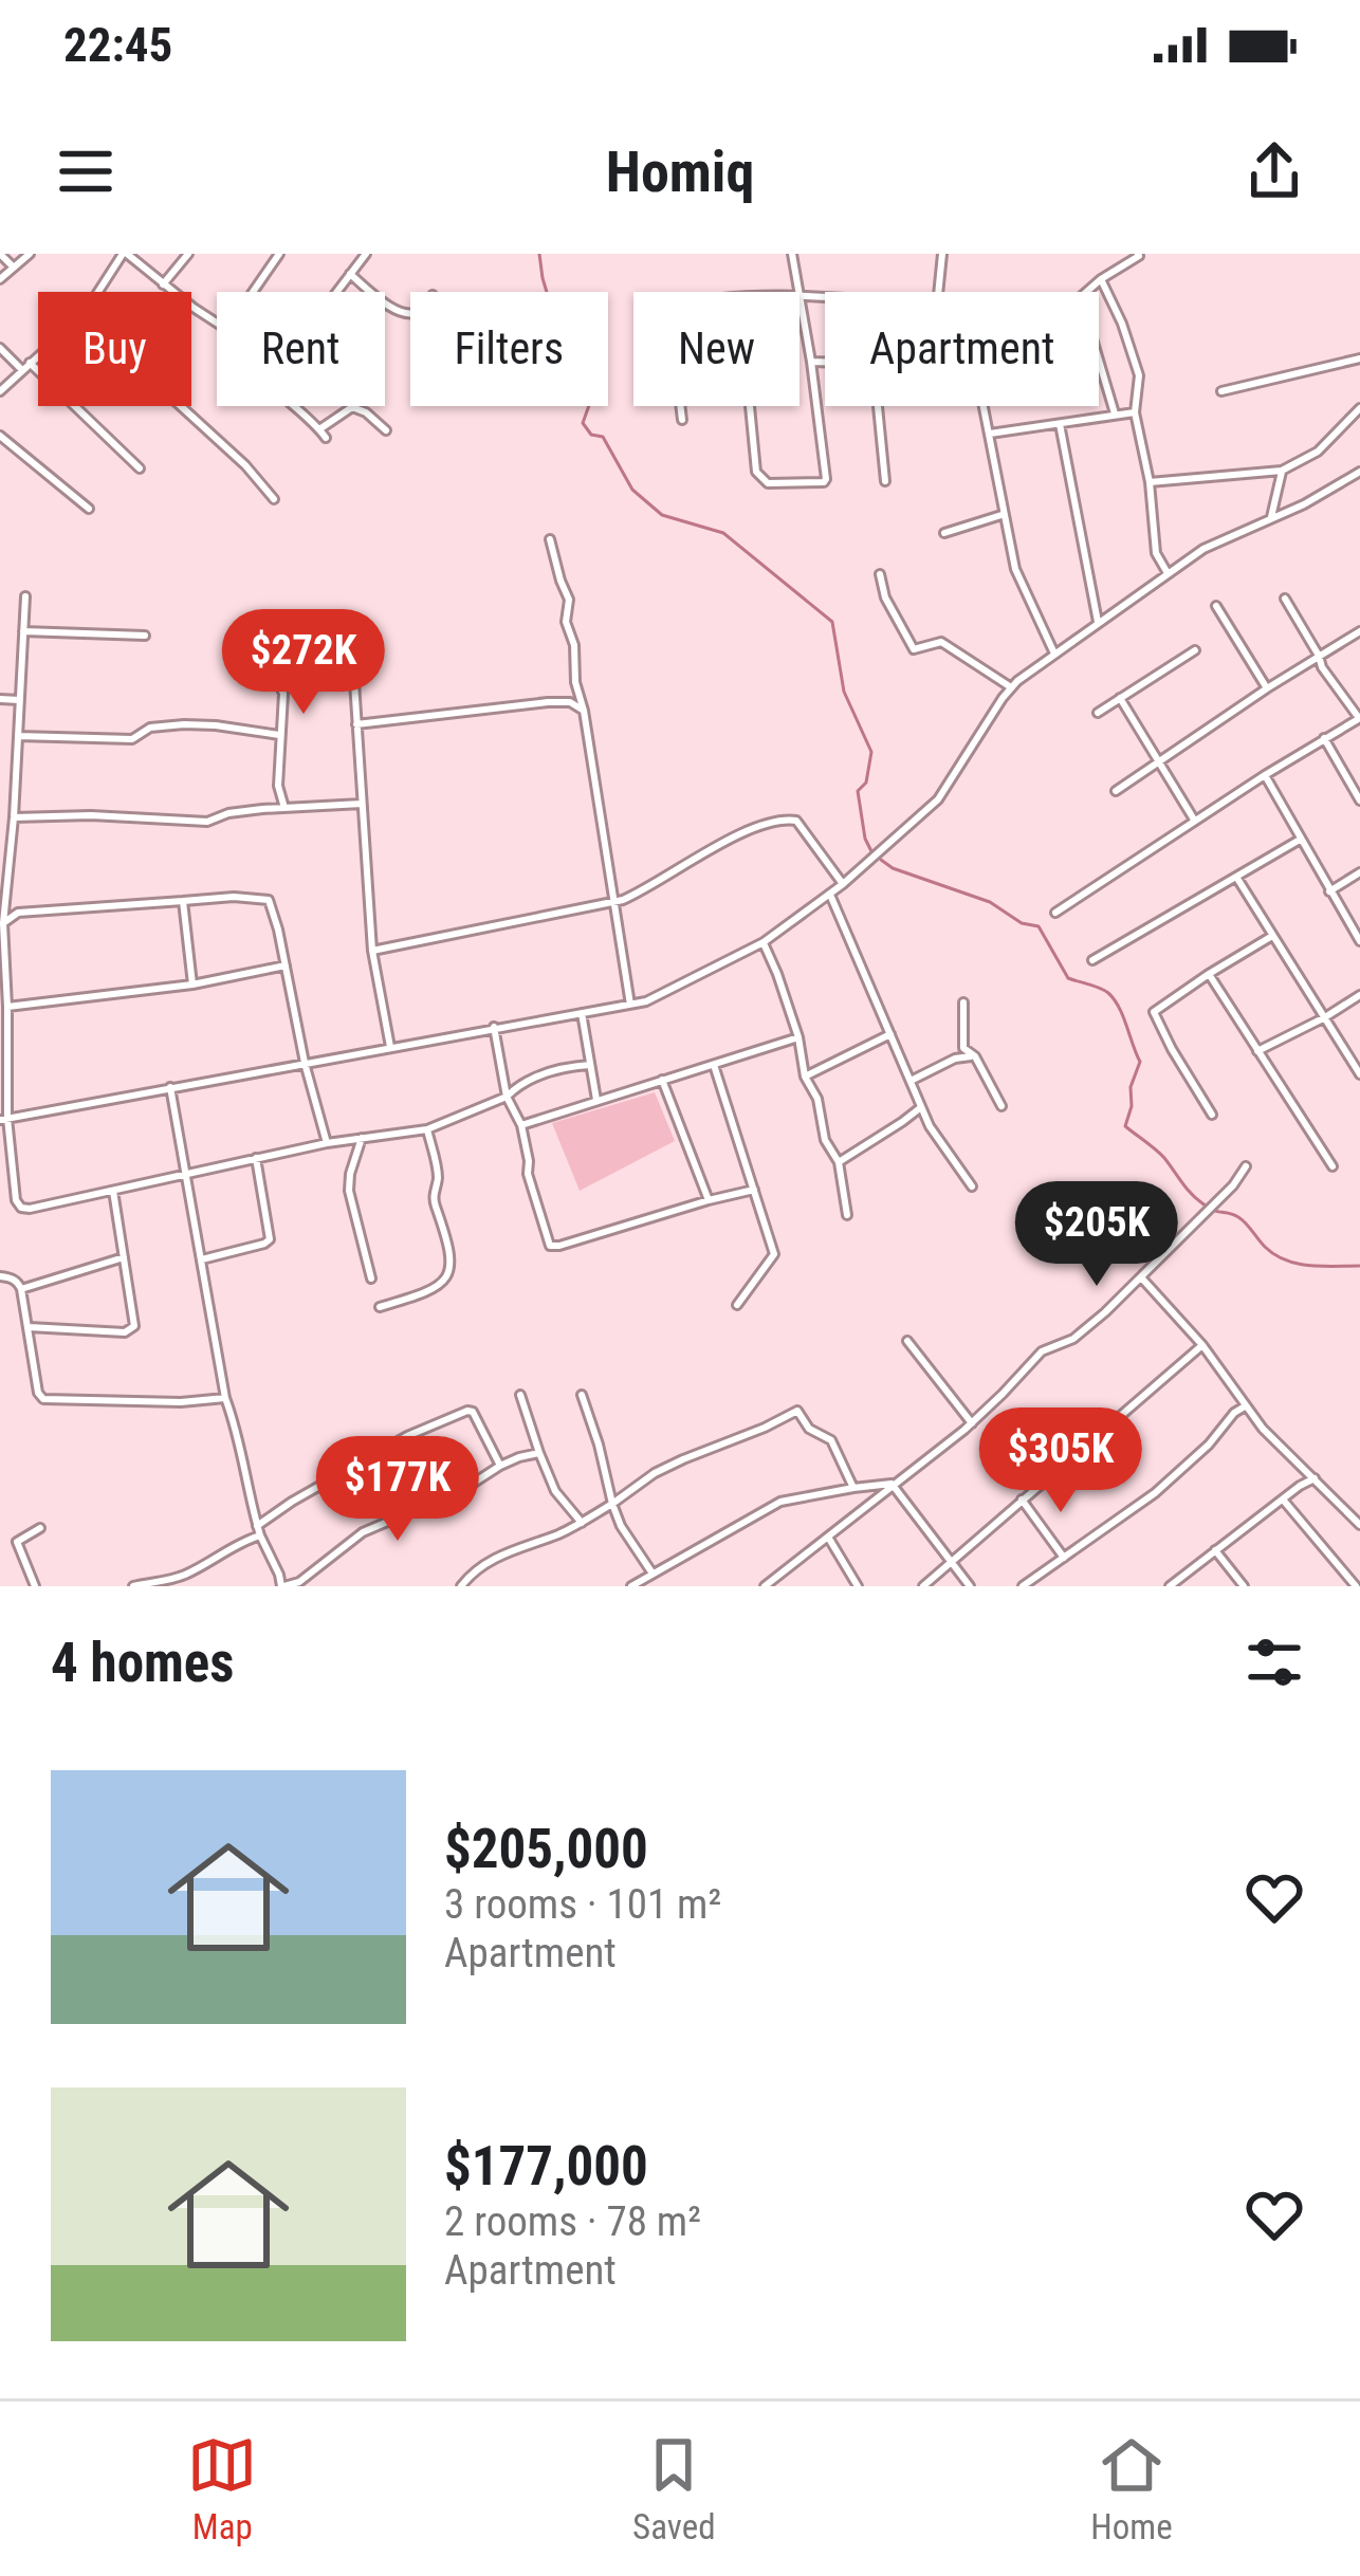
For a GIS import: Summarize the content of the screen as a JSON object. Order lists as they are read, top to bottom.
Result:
{
  "page": {
    "status": "22:45",
    "header": "Homiq",
    "chip": [
      "Buy",
      "Rent",
      "Filters",
      "New",
      "Apartment"
    ],
    "price": [
      "$272K",
      "$205K",
      "$305K",
      "$177K"
    ],
    "heading": "4 homes",
    "list": [
      {
        "name": "$205,000",
        "note": "3 rooms · 101 m² · Apartment"
      },
      {
        "name": "$177,000",
        "note": "2 rooms · 78 m² · Apartment"
      }
    ],
    "tabs": ["Map", "Saved", "Home"]
  }
}
